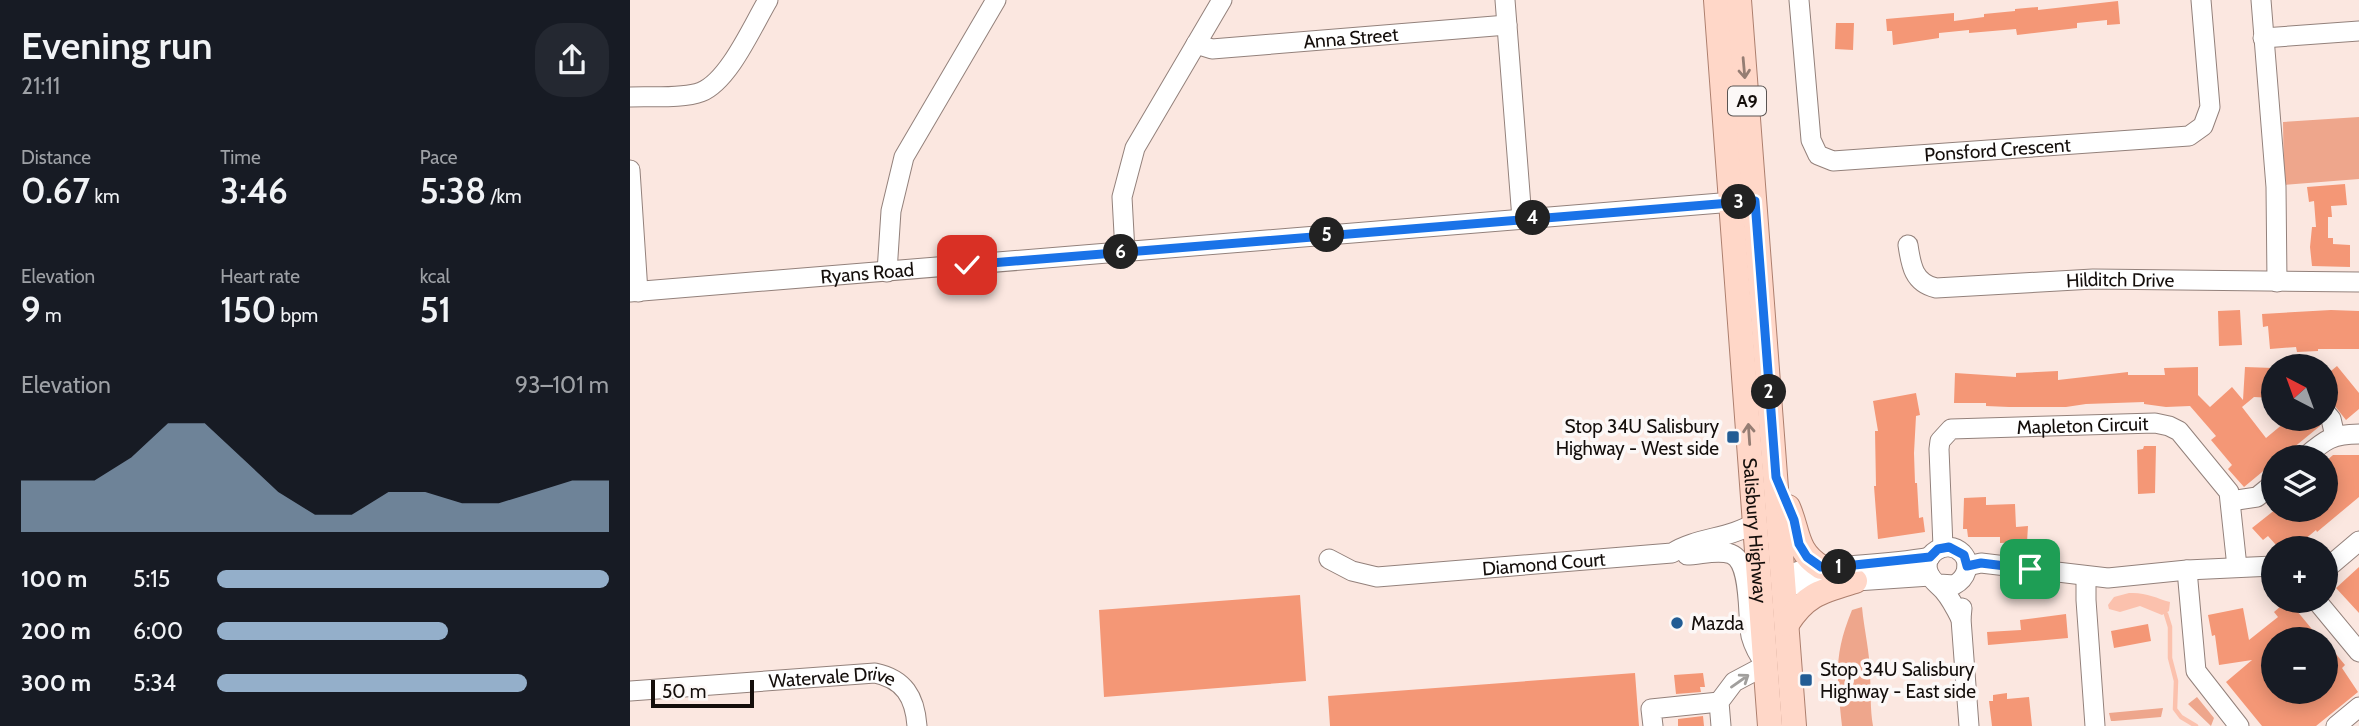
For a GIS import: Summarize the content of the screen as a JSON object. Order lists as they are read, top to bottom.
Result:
{
  "streets": {
    "main road": ["A9", "Salisbury Highway"],
    "street": [
      "Anna Street",
      "Ponsford Crescent",
      "Ryans Road",
      "Hilditch Drive",
      "Mapleton Circuit",
      "Diamond Court",
      "Watervale Drive"
    ]
  },
  "crossings": [
    ["Ryans Road", "Salisbury Highway"],
    ["Salisbury Highway", "Diamond Court"]
  ],
  "places": {
    "transit": ["Stop 34U Salisbury Highway - West side", "Stop 34U Salisbury Highway - East side"],
    "other": ["Mazda"]
  },
  "scale_bar": "50 m",
  "north": "top left",
  "page": {
    "heading": ["Evening run", "21:11"],
    "stats": [
      ["Distance", "0.67 km"],
      ["Time", "3:46"],
      ["Pace", "5:38 /km"],
      ["Elevation", "9 m"],
      ["Heart rate", "150 bpm"],
      ["kcal", "51"]
    ],
    "pins": [
      "3",
      "4",
      "5",
      "6",
      "2",
      "1"
    ],
    "map_buttons": ["+", "−"],
    "chart": ["Elevation", "93–101 m"],
    "list": [
      {
        "name": "100 m",
        "note": "5:15"
      },
      {
        "name": "200 m",
        "note": "6:00"
      },
      {
        "name": "300 m",
        "note": "5:34"
      }
    ],
    "scale": "50 m"
  }
}
